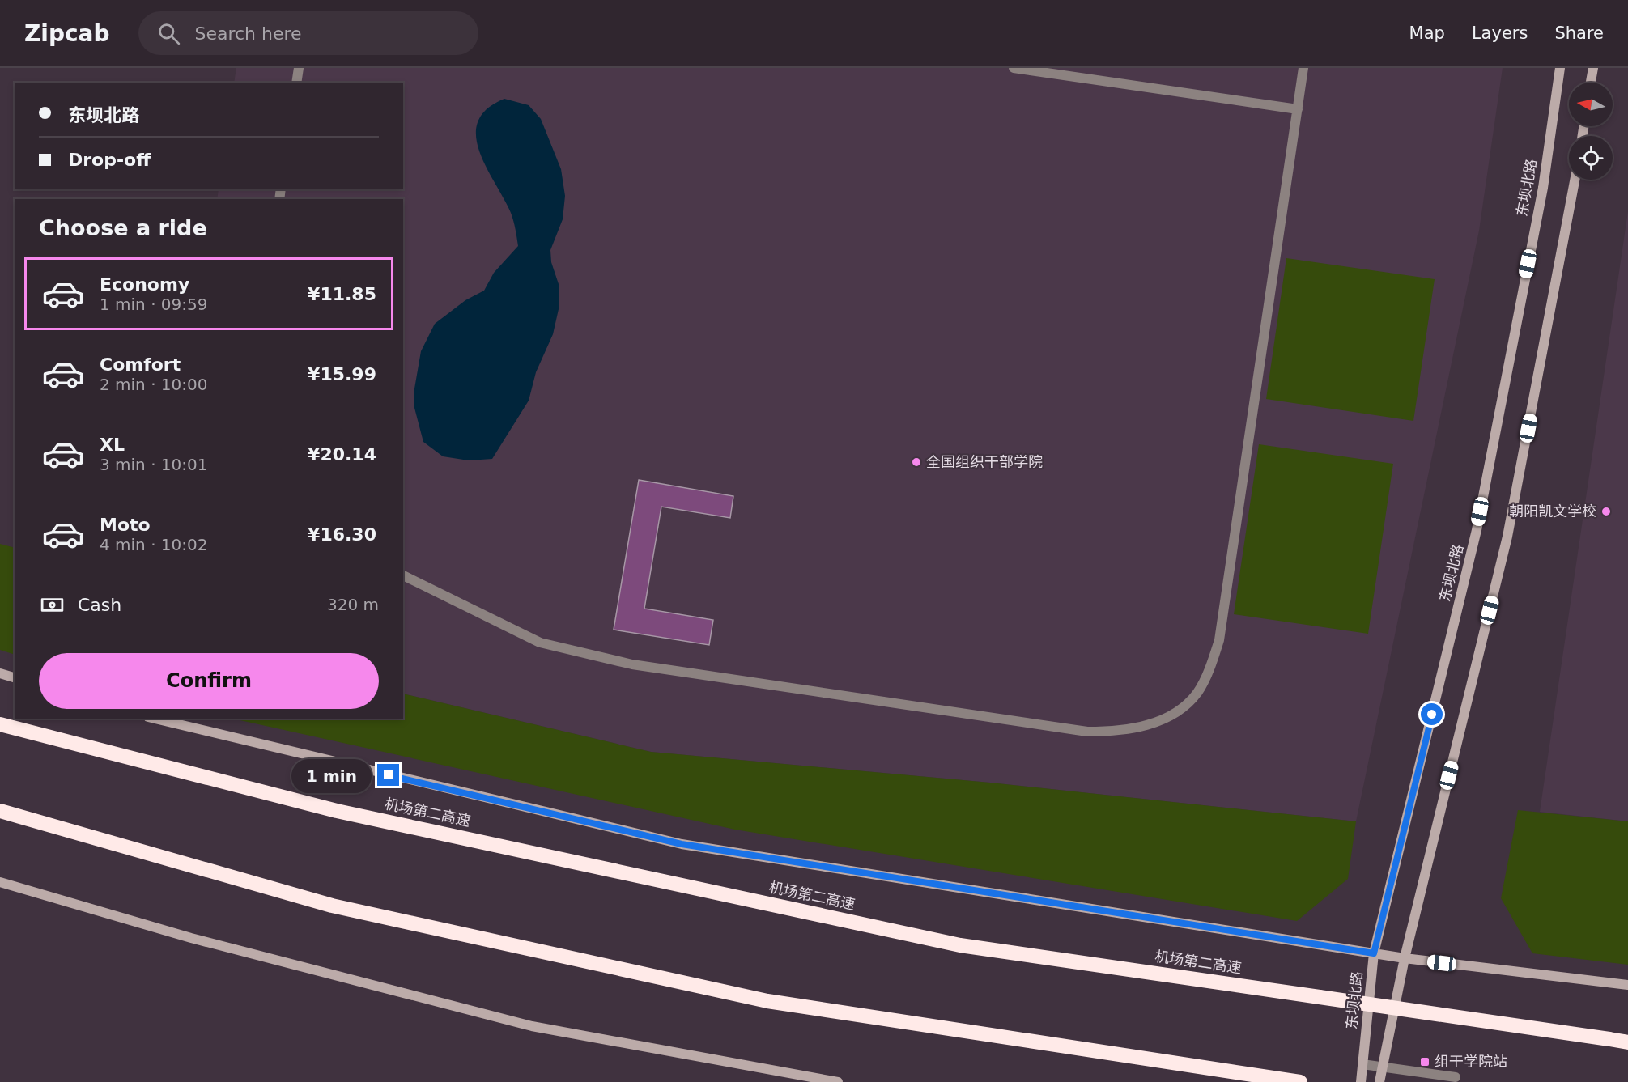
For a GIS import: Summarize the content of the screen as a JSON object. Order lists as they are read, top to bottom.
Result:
{
  "streets": {
    "highway": ["机场第二高速"],
    "main road": ["东坝北路"]
  },
  "places": {
    "other": ["全国组织干部学院", "朝阳凯文学校"],
    "transit": ["组干学院站"]
  },
  "north": "left",
  "page": {
    "header": "Zipcab",
    "search": "Search here",
    "nav": ["Map", "Layers", "Share"],
    "banner": ["东坝北路", "Drop-off"],
    "heading": "Choose a ride",
    "list": [
      {
        "name": "Economy",
        "note": "1 min · 09:59",
        "value": "¥11.85"
      },
      {
        "name": "Comfort",
        "note": "2 min · 10:00",
        "value": "¥15.99"
      },
      {
        "name": "XL",
        "note": "3 min · 10:01",
        "value": "¥20.14"
      },
      {
        "name": "Moto",
        "note": "4 min · 10:02",
        "value": "¥16.30"
      }
    ],
    "pay": ["Cash", "320 m"],
    "buttons": "Confirm",
    "bubble": "1 min"
  }
}
